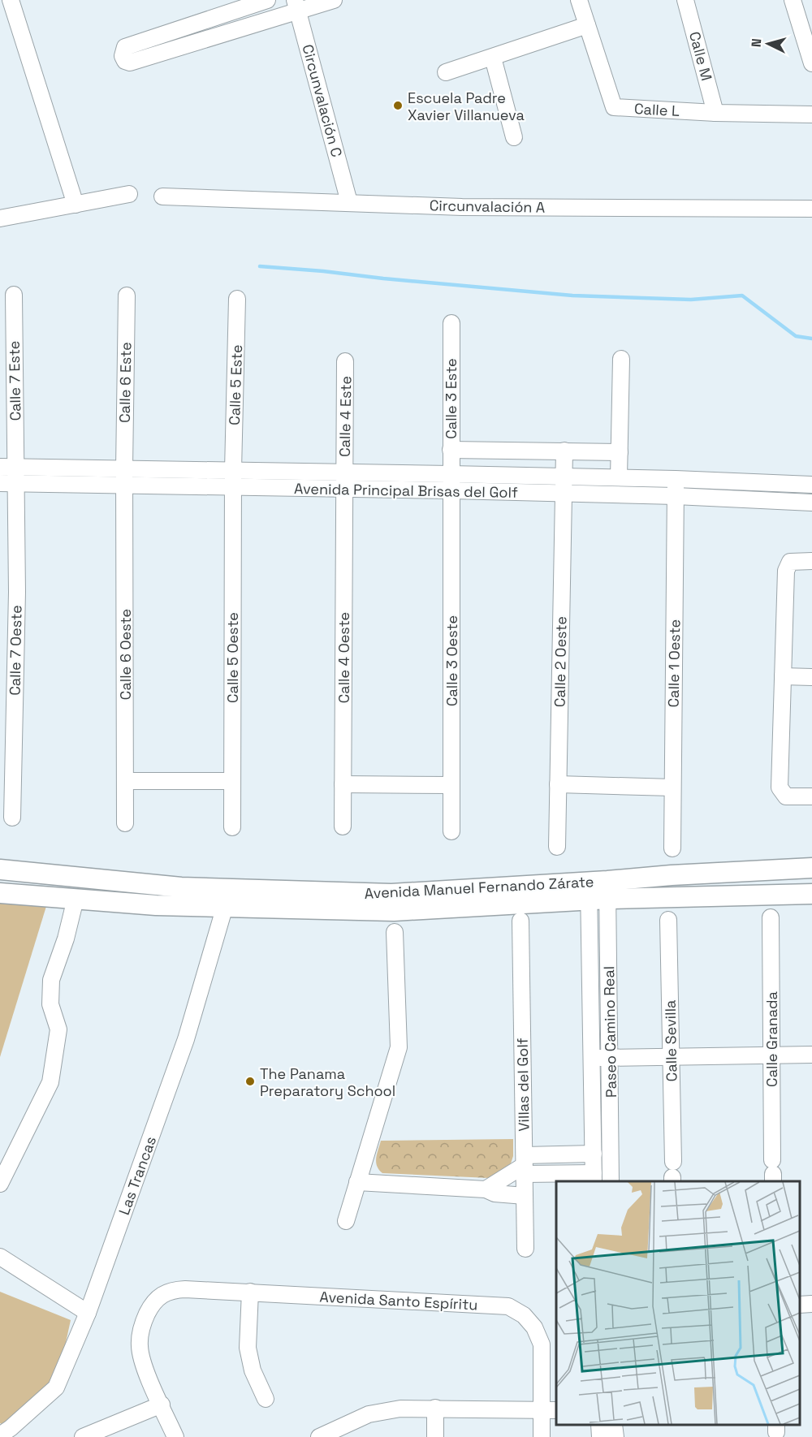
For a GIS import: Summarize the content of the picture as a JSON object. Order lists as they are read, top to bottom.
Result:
{
  "streets": {
    "main road": ["Avenida Manuel Fernando Zárate"],
    "street": [
      "Calle M",
      "Circunvalación C",
      "Calle L",
      "Circunvalación A",
      "Calle 7 Este",
      "Calle 6 Este",
      "Calle 5 Este",
      "Calle 3 Este",
      "Calle 4 Este",
      "Avenida Principal Brisas del Golf",
      "Calle 7 Oeste",
      "Calle 6 Oeste",
      "Calle 5 Oeste",
      "Calle 4 Oeste",
      "Calle 3 Oeste",
      "Calle 2 Oeste",
      "Calle 1 Oeste",
      "Paseo Camino Real",
      "Calle Granada",
      "Calle Sevilla",
      "Villas del Golf",
      "Las Trancas",
      "Avenida Santo Espíritu"
    ]
  },
  "crossings": [
    ["Calle M", "Calle L"],
    ["Circunvalación C", "Circunvalación A"],
    ["Calle 7 Este", "Avenida Principal Brisas del Golf"],
    ["Calle 7 Este", "Calle 7 Oeste"],
    ["Calle 6 Este", "Avenida Principal Brisas del Golf"],
    ["Calle 6 Este", "Calle 6 Oeste"],
    ["Calle 5 Este", "Avenida Principal Brisas del Golf"],
    ["Calle 5 Este", "Calle 5 Oeste"],
    ["Calle 3 Este", "Avenida Principal Brisas del Golf"],
    ["Calle 3 Este", "Calle 3 Oeste"],
    ["Calle 4 Este", "Avenida Principal Brisas del Golf"],
    ["Calle 4 Este", "Calle 4 Oeste"],
    ["Avenida Principal Brisas del Golf", "Calle 7 Oeste"],
    ["Avenida Principal Brisas del Golf", "Calle 6 Oeste"],
    ["Avenida Principal Brisas del Golf", "Calle 5 Oeste"],
    ["Avenida Principal Brisas del Golf", "Calle 4 Oeste"],
    ["Avenida Principal Brisas del Golf", "Calle 3 Oeste"],
    ["Avenida Principal Brisas del Golf", "Calle 2 Oeste"],
    ["Avenida Principal Brisas del Golf", "Calle 1 Oeste"],
    ["Avenida Manuel Fernando Zárate", "Paseo Camino Real"],
    ["Avenida Manuel Fernando Zárate", "Las Trancas"]
  ],
  "places": ["Escuela Padre Xavier Villanueva", "The Panama Preparatory School"],
  "north": "left"
}
